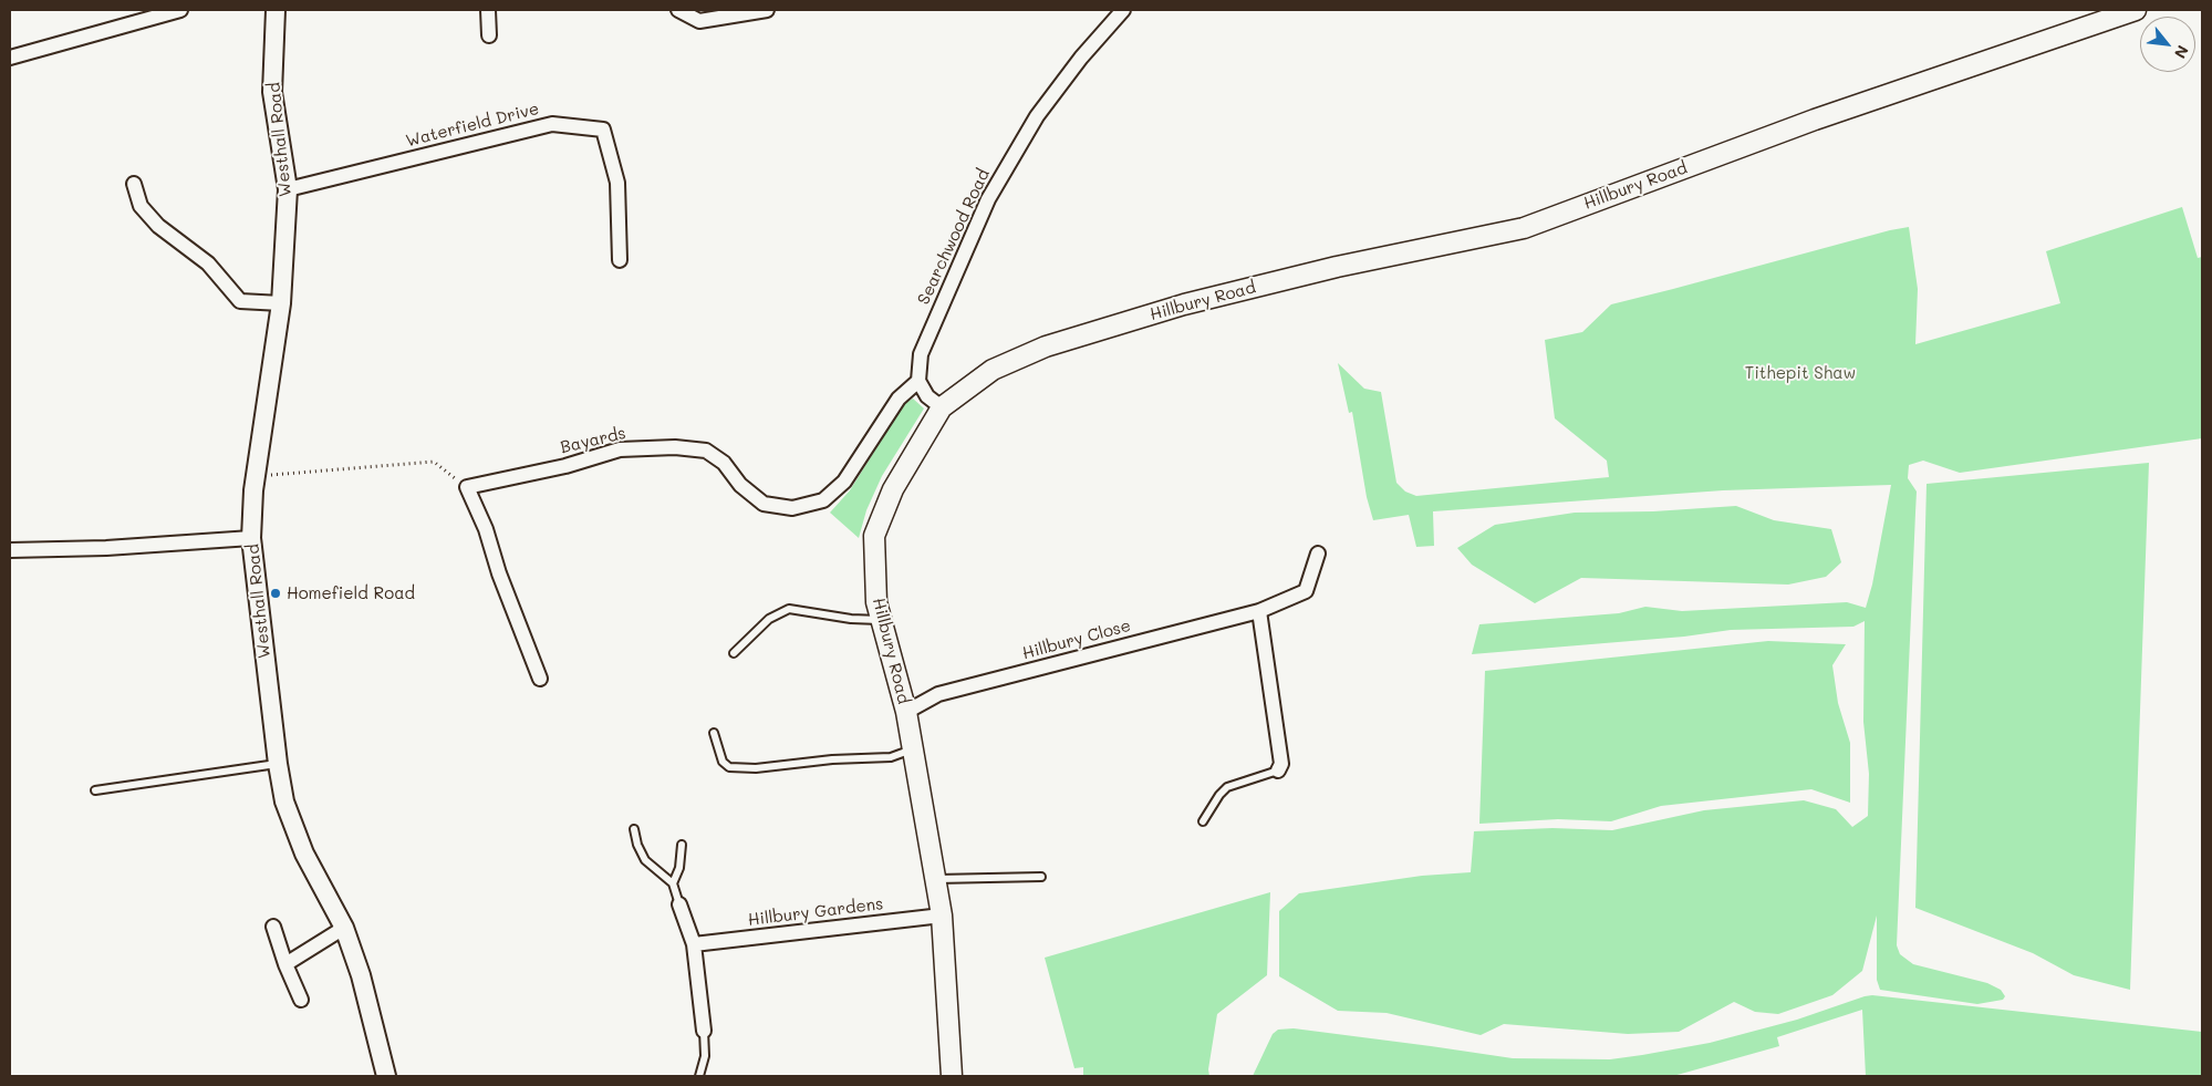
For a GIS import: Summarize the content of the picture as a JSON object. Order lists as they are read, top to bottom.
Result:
{
  "streets": {
    "main road": ["Hillbury Road"],
    "street": [
      "Waterfield Drive",
      "Westhall Road",
      "Searchwood Road",
      "Bayards",
      "Hillbury Close",
      "Hillbury Gardens"
    ]
  },
  "crossings": [
    ["Waterfield Drive", "Westhall Road"],
    ["Hillbury Road", "Hillbury Close"],
    ["Hillbury Road", "Hillbury Gardens"],
    ["Searchwood Road", "Bayards"]
  ],
  "parks": ["Tithepit Shaw"],
  "places": ["Homefield Road"],
  "north": "bottom right"
}
